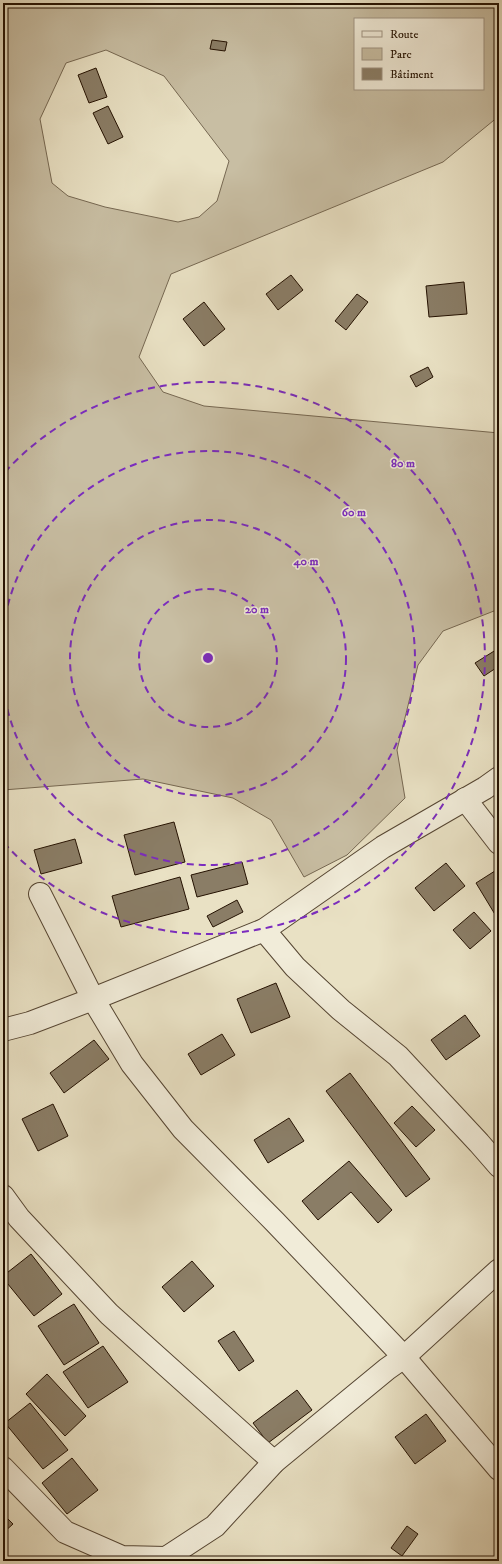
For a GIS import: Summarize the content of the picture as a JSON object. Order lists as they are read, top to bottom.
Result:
{
  "legend": ["Route", "Parc", "Bâtiment"],
  "rings": [
    "80 m",
    "60 m",
    "40 m",
    "20 m"
  ]
}
